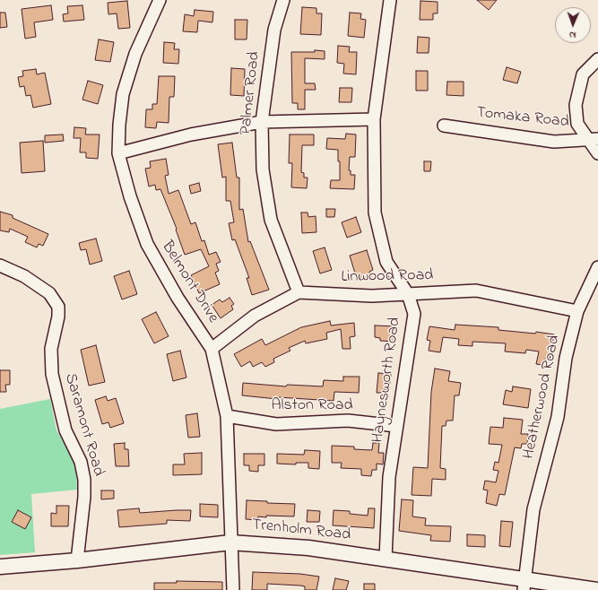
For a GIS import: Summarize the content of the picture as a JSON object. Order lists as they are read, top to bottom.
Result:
{
  "streets": {
    "main road": ["Trenholm Road"],
    "street": [
      "Palmer Road",
      "Tomaka Road",
      "Linwood Road",
      "Belmont Drive",
      "Haynesworth Road",
      "Heatherwood Road",
      "Alston Road",
      "Saramont Road"
    ]
  },
  "crossings": [
    ["Palmer Road", "Linwood Road"],
    ["Linwood Road", "Haynesworth Road"],
    ["Linwood Road", "Heatherwood Road"],
    ["Belmont Drive", "Alston Road"],
    ["Belmont Drive", "Trenholm Road"],
    ["Haynesworth Road", "Alston Road"],
    ["Haynesworth Road", "Trenholm Road"],
    ["Heatherwood Road", "Trenholm Road"],
    ["Saramont Road", "Trenholm Road"]
  ],
  "north": "bottom"
}
